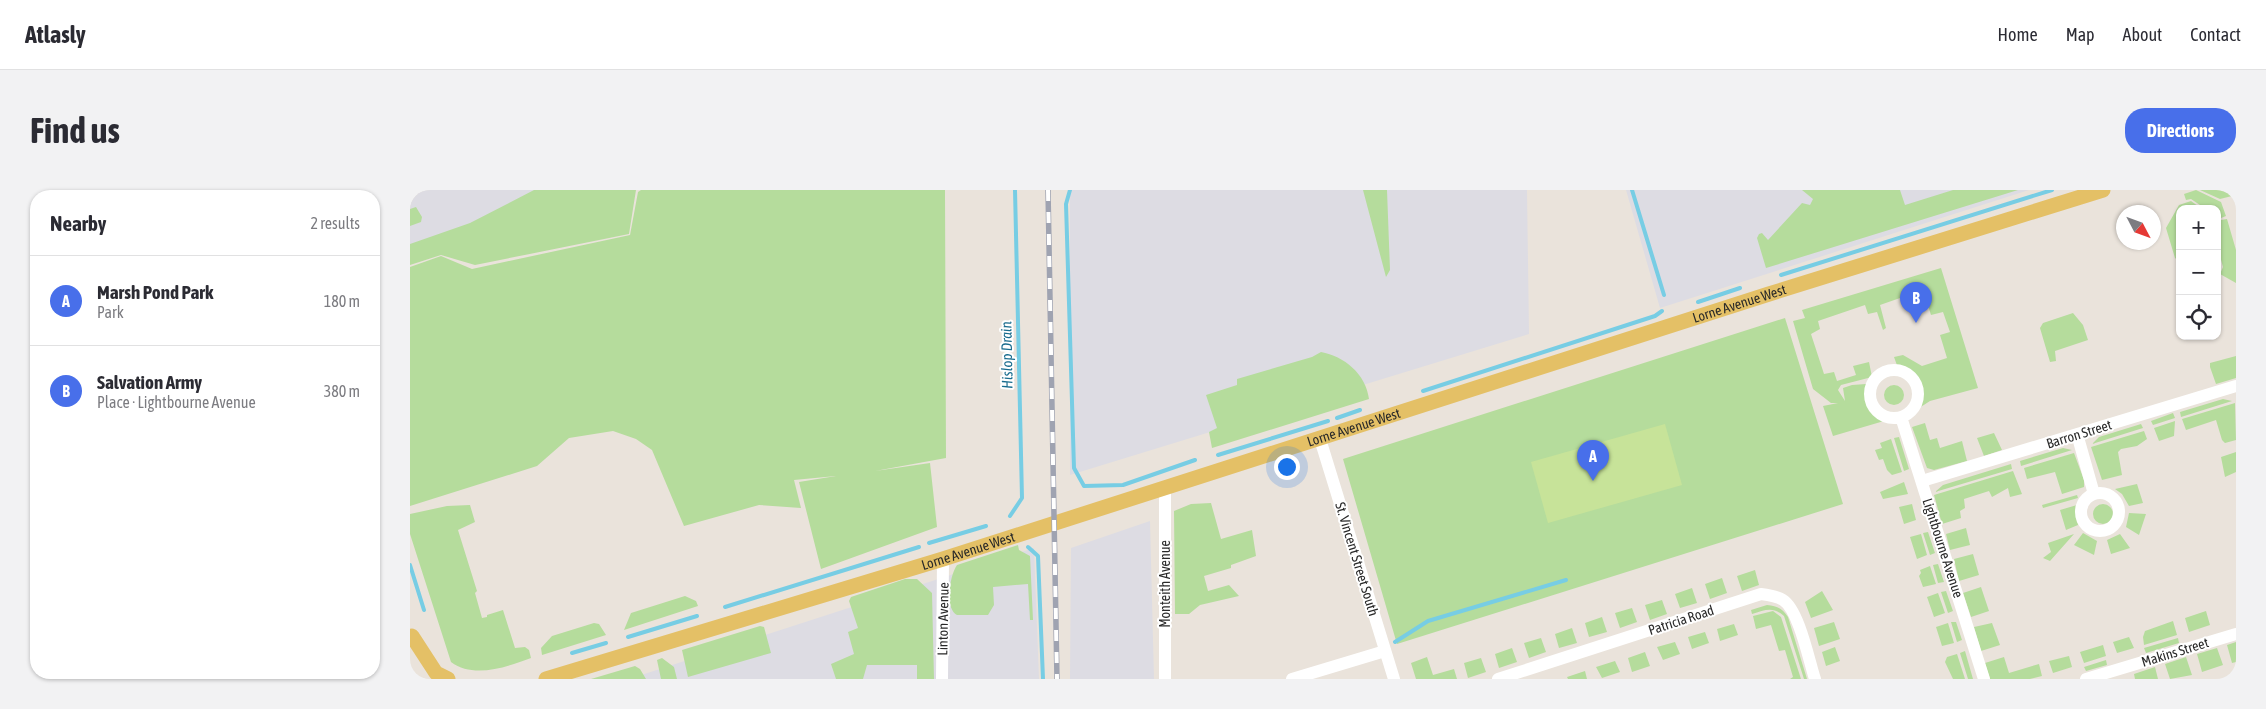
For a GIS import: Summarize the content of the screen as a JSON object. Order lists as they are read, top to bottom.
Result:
{
  "streets": {
    "main road": ["Lorne Avenue West"],
    "street": [
      "Barron Street",
      "Lightbourne Avenue",
      "St. Vincent Street South",
      "Monteith Avenue",
      "Linton Avenue",
      "Patricia Road",
      "Makins Street"
    ]
  },
  "crossings": [
    ["Lorne Avenue West", "St. Vincent Street South"],
    ["Lorne Avenue West", "Monteith Avenue"],
    ["Lorne Avenue West", "Linton Avenue"],
    ["Barron Street", "Lightbourne Avenue"]
  ],
  "water": ["Hislop Drain"],
  "north": "bottom right",
  "page": {
    "header": "Atlasly",
    "nav": [
      "Home",
      "Map",
      "About",
      "Contact"
    ],
    "buttons": "Directions",
    "title": "Find us",
    "heading": ["Nearby", "2 results"],
    "map_buttons": ["+", "−"],
    "list": [
      {
        "mark": "A",
        "name": "Marsh Pond Park",
        "note": "Park",
        "value": "180 m"
      },
      {
        "mark": "B",
        "name": "Salvation Army",
        "note": "Place · Lightbourne Avenue",
        "value": "380 m"
      }
    ],
    "pins": ["B", "A"]
  }
}
